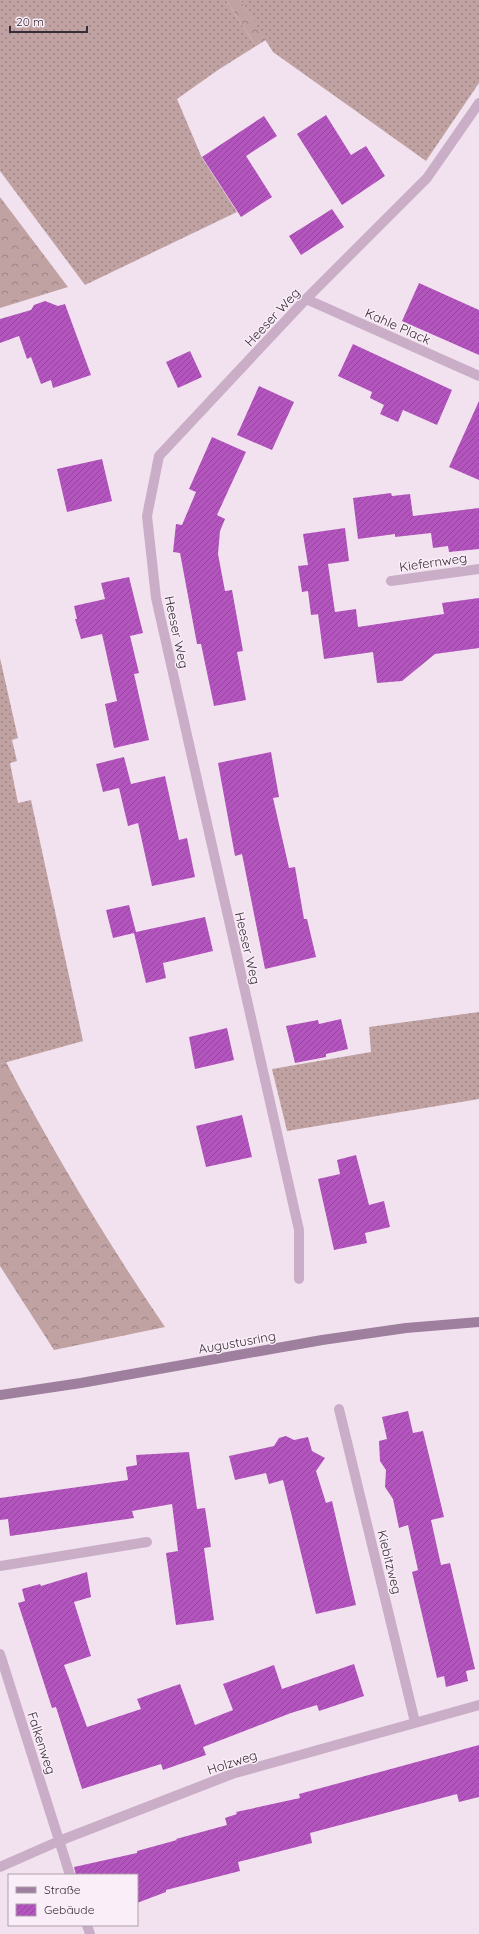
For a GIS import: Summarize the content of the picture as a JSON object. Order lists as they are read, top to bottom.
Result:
{
  "streets": {
    "main road": ["Augustusring"],
    "street": [
      "Heeser Weg",
      "Kahle Plack",
      "Kiefernweg",
      "Kiebitzweg",
      "Falkenweg",
      "Holzweg"
    ]
  },
  "crossings": [
    ["Heeser Weg", "Kahle Plack"],
    ["Kiebitzweg", "Holzweg"],
    ["Falkenweg", "Holzweg"]
  ],
  "legend": ["Straße", "Gebäude"],
  "scale_bar": "20 m"
}
